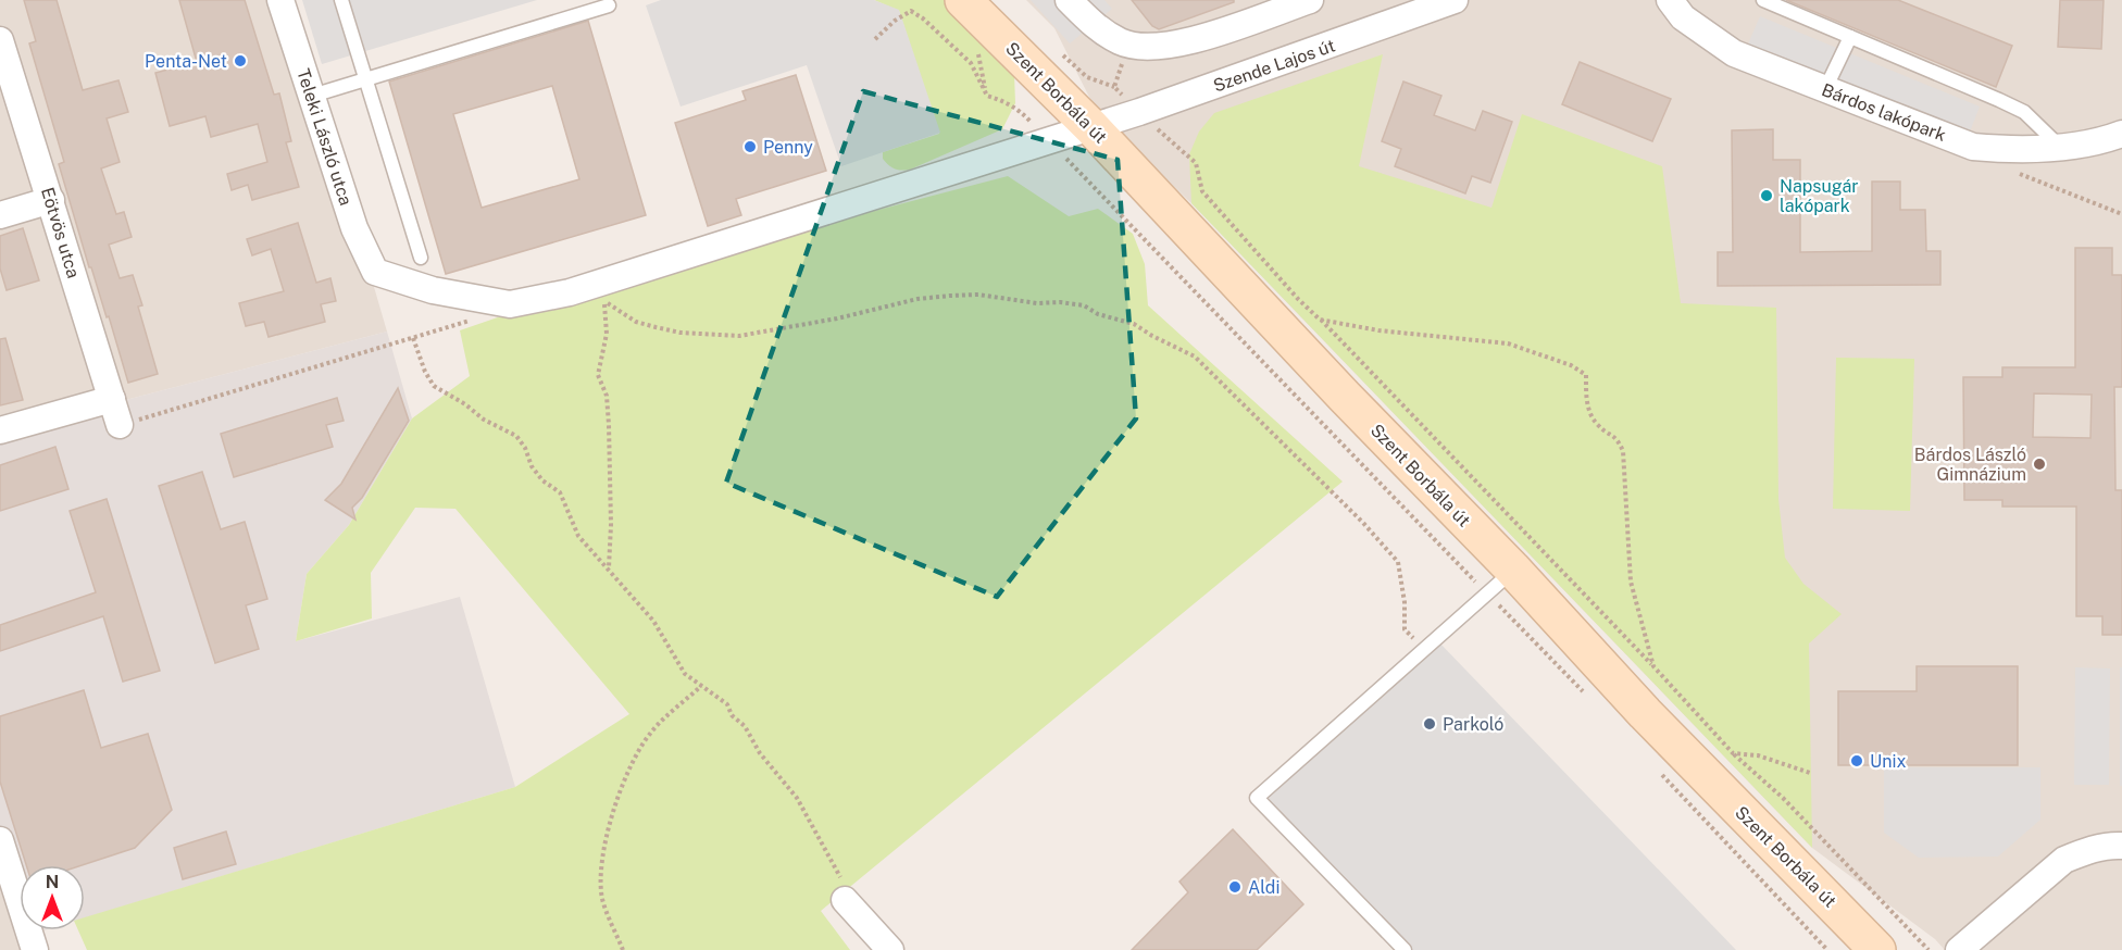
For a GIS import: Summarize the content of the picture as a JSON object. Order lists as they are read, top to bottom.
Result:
{
  "streets": {
    "street": [
      "Szende Lajos út",
      "Szent Borbála út",
      "Bárdos lakópark",
      "Teleki László utca",
      "Eötvös utca"
    ]
  },
  "crossings": [
    ["Szende Lajos út", "Szent Borbála út"],
    ["Szende Lajos út", "Teleki László utca"]
  ],
  "places": [
    "Penta-Net",
    "Penny",
    "Napsugár lakópark",
    "Bárdos László Gimnázium",
    "Parkoló",
    "Unix",
    "Aldi"
  ],
  "north": "top"
}
